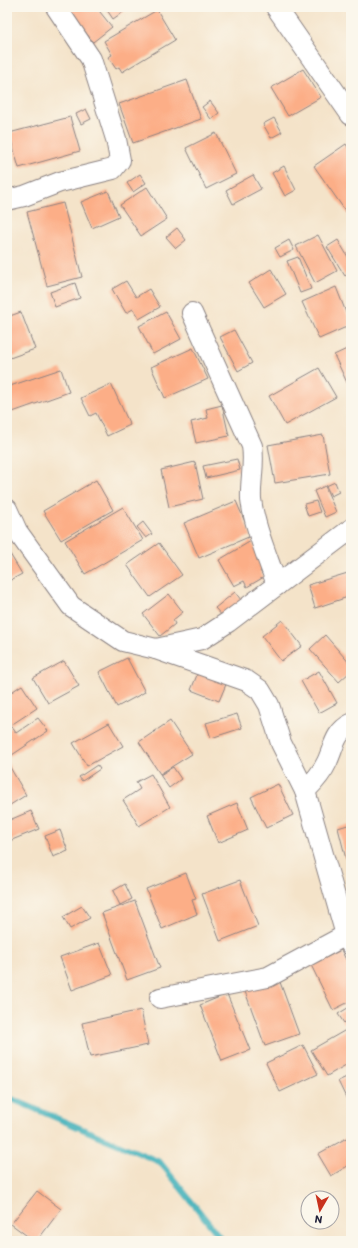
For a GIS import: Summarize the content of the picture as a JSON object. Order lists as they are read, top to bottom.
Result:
{
  "north": "bottom"
}
